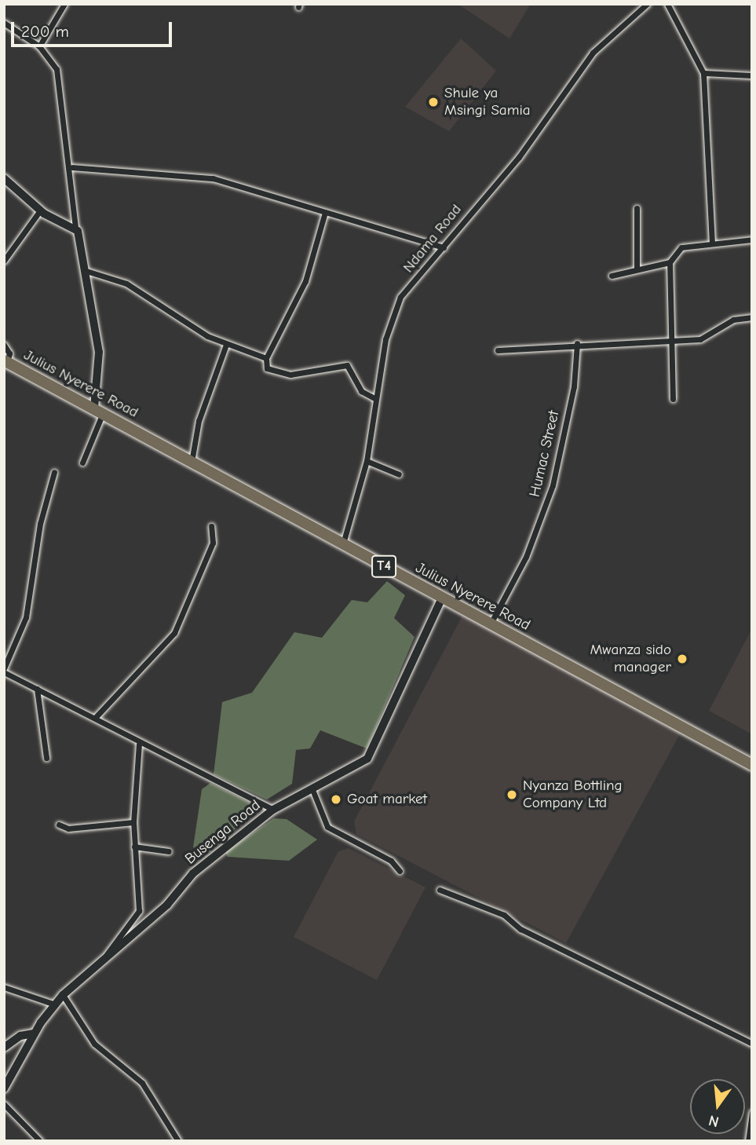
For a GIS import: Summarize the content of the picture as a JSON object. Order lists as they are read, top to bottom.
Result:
{
  "streets": {
    "highway": ["Julius Nyerere Road", "T4"],
    "street": ["Ndama Road", "Humac Street", "Busenga Road"]
  },
  "crossings": [
    ["Ndama Road", "Julius Nyerere Road"],
    ["Julius Nyerere Road", "Humac Street"],
    ["Julius Nyerere Road", "Busenga Road"]
  ],
  "places": [
    "Shule ya Msingi Samia",
    "Mwanza sido manager",
    "Nyanza Bottling Company Ltd",
    "Goat market"
  ],
  "scale_bar": "200 m",
  "north": "bottom"
}
